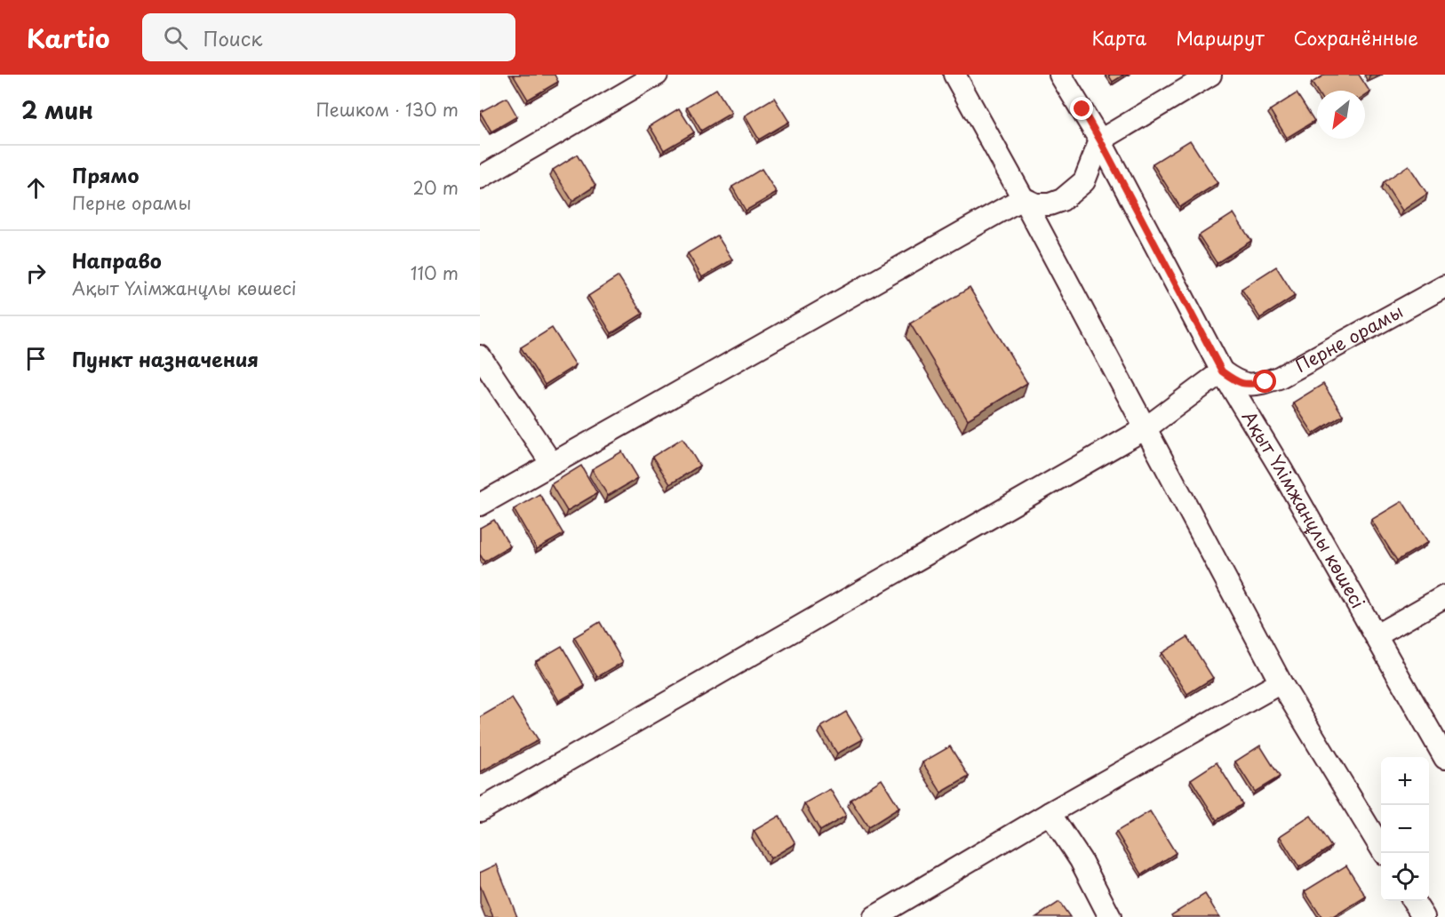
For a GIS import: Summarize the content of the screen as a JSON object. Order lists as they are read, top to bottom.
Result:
{
  "streets": {
    "street": ["Перне орамы", "Ақыт Үлімжанұлы көшесі"]
  },
  "crossings": [
    ["Перне орамы", "Ақыт Үлімжанұлы көшесі"]
  ],
  "north": "bottom left",
  "page": {
    "header": "Kartio",
    "search": "Поиск",
    "nav": ["Карта", "Маршрут", "Сохранённые"],
    "heading": ["2 мин", "Пешком · 130 m"],
    "list": [
      ["Прямо", "Перне орамы", "20 m"],
      ["Направо", "Ақыт Үлімжанұлы көшесі", "110 m"],
      "Пункт назначения"
    ],
    "map_buttons": ["+", "−"]
  }
}
